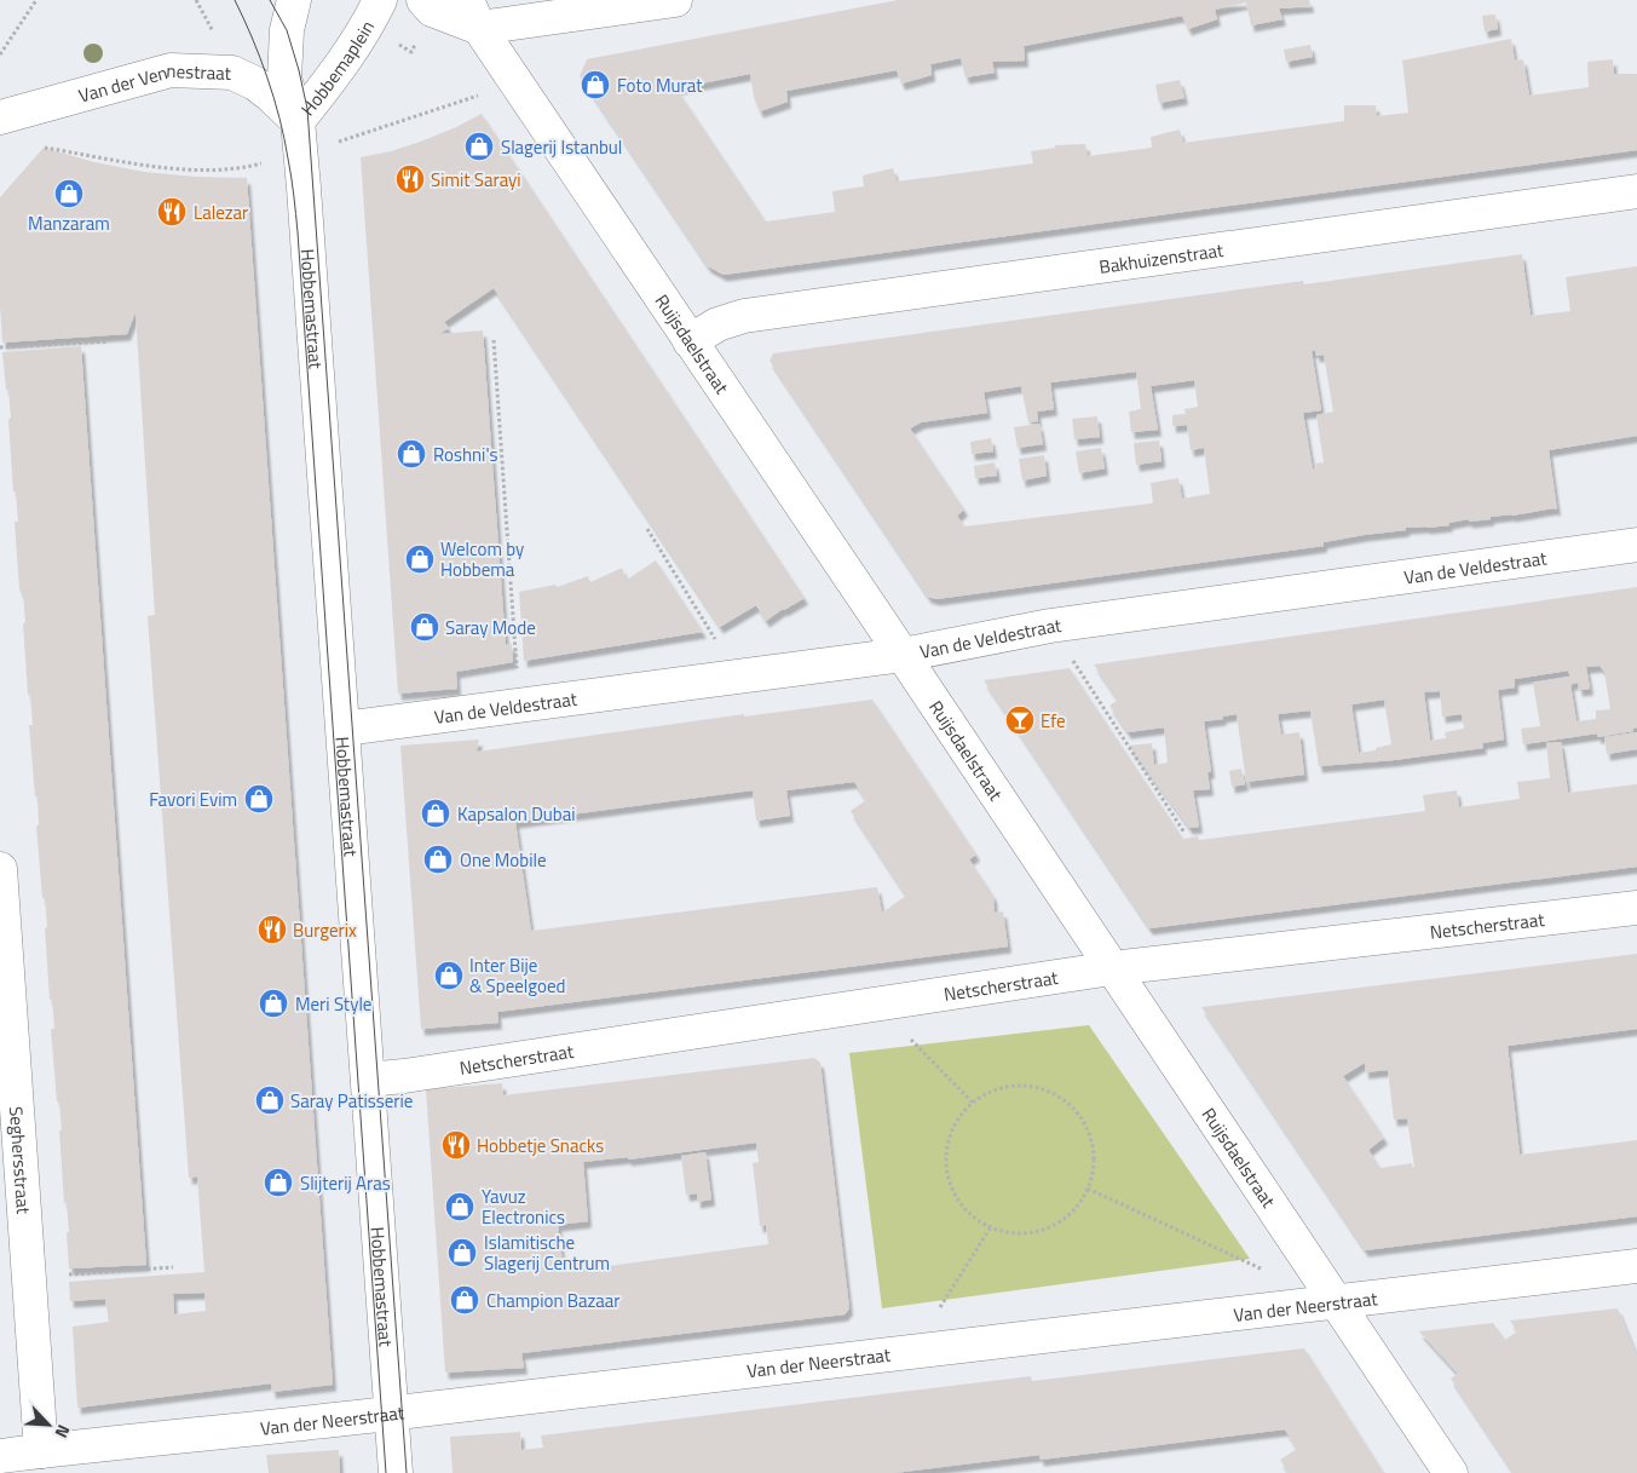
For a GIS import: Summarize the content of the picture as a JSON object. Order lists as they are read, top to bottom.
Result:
{
  "streets": {
    "street": [
      "Hobbemaplein",
      "Van der Vennestraat",
      "Bakhuizenstraat",
      "Hobbemastraat",
      "Ruijsdaelstraat",
      "Van de Veldestraat",
      "Netscherstraat",
      "Seghersstraat",
      "Van der Neerstraat"
    ]
  },
  "crossings": [
    ["Hobbemaplein", "Van der Vennestraat"],
    ["Hobbemaplein", "Hobbemastraat"],
    ["Van der Vennestraat", "Hobbemastraat"],
    ["Bakhuizenstraat", "Ruijsdaelstraat"],
    ["Hobbemastraat", "Van de Veldestraat"],
    ["Hobbemastraat", "Netscherstraat"],
    ["Hobbemastraat", "Van der Neerstraat"],
    ["Ruijsdaelstraat", "Van de Veldestraat"],
    ["Ruijsdaelstraat", "Netscherstraat"],
    ["Ruijsdaelstraat", "Van der Neerstraat"],
    ["Seghersstraat", "Van der Neerstraat"]
  ],
  "places": {
    "shop": [
      "Foto Murat",
      "Slagerij Istanbul",
      "Manzaram",
      "Roshni's",
      "Welcom by Hobbema",
      "Saray Mode",
      "Favori Evim",
      "Kapsalon Dubai",
      "One Mobile",
      "Inter Bije & Speelgoed",
      "Meri Style",
      "Saray Patisserie",
      "Slijterij Aras",
      "Yavuz Electronics",
      "Islamitische Slagerij Centrum",
      "Champion Bazaar"
    ],
    "restaurant": [
      "Simit Sarayi",
      "Lalezar",
      "Burgerix",
      "Hobbetje Snacks"
    ],
    "bar": ["Efe"]
  },
  "north": "bottom right"
}
